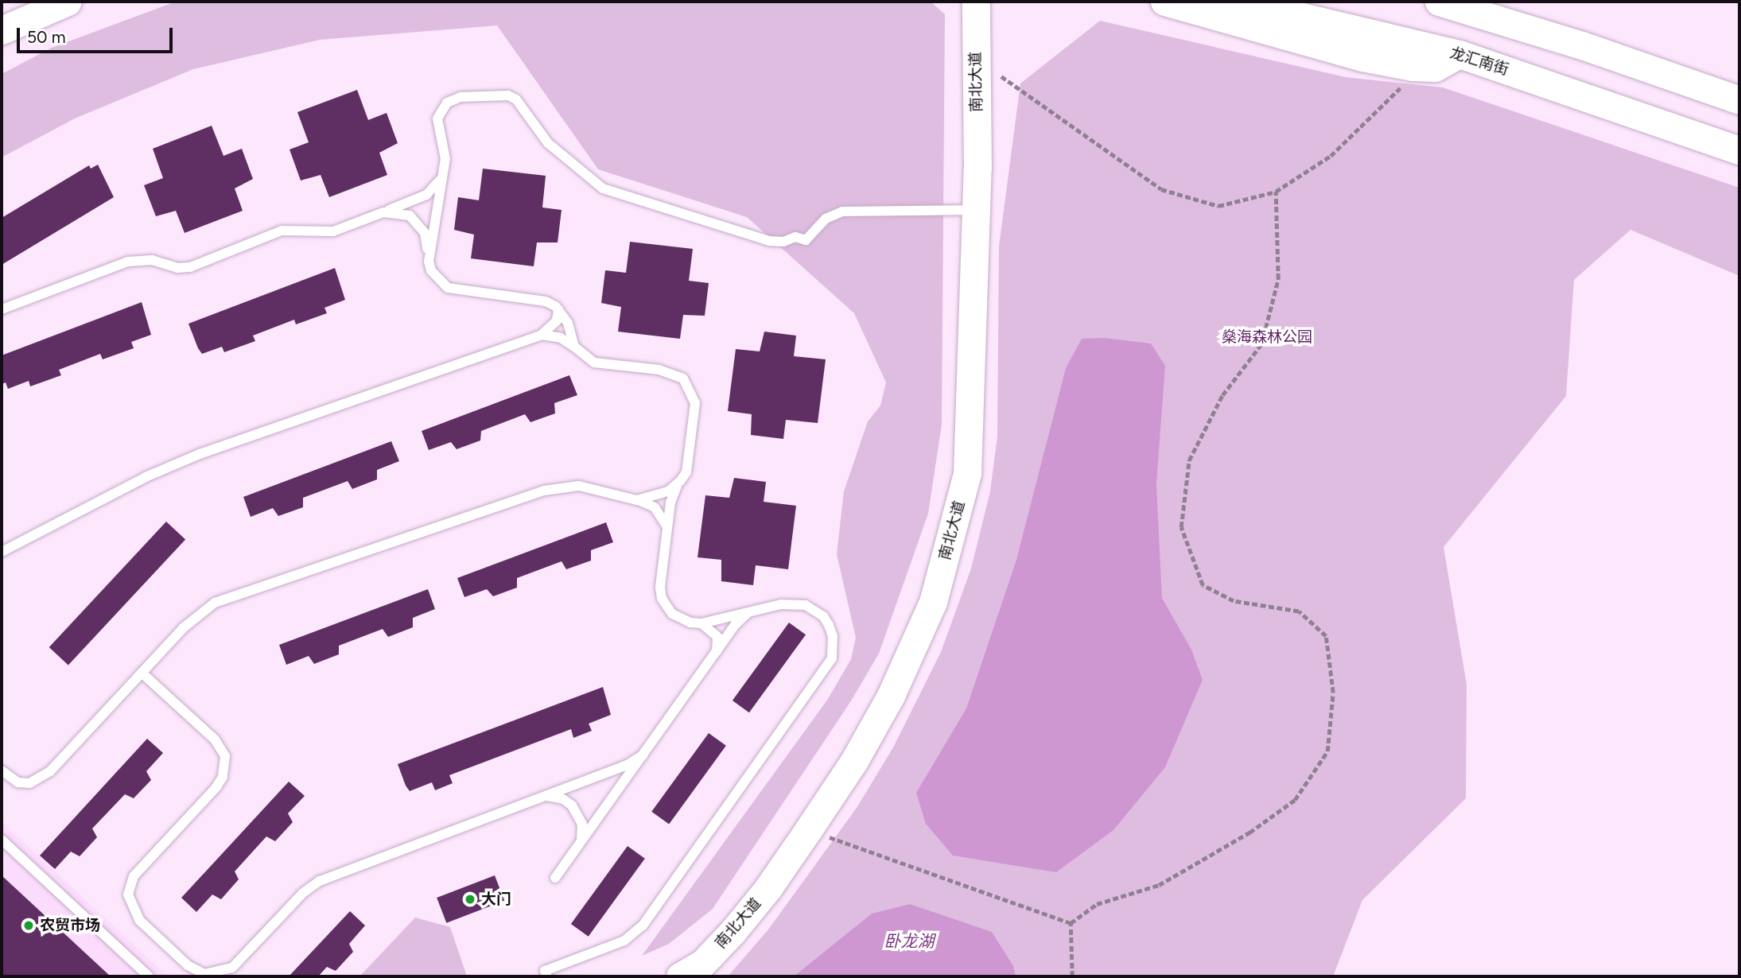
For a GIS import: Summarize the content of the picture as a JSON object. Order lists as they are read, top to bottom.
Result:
{
  "streets": {
    "main road": ["龙汇南街", "南北大道"]
  },
  "water": ["卧龙湖"],
  "parks": ["燊海森林公园"],
  "places": ["大门", "农贸市场"],
  "scale_bar": "50 m"
}
